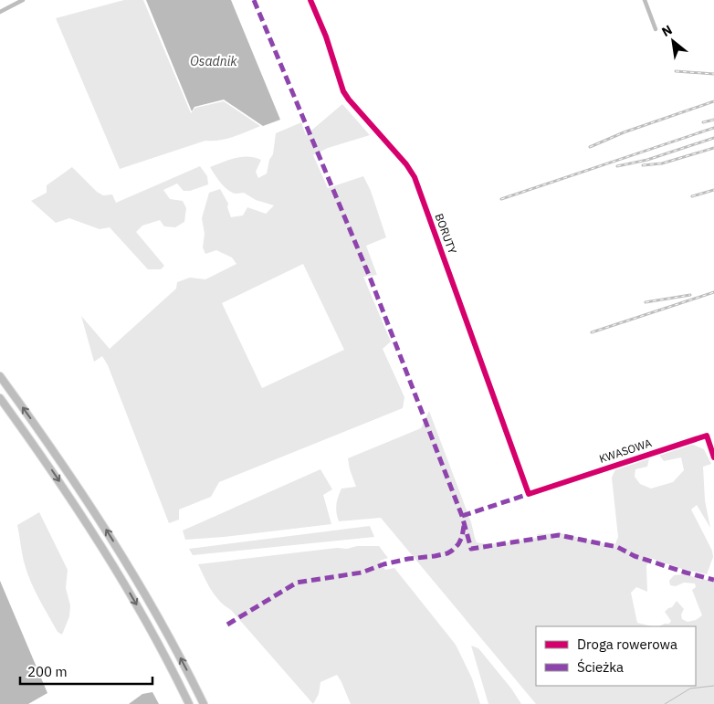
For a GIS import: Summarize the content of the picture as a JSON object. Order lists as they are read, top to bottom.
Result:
{
  "streets": {
    "street": ["BORUTY", "KWASOWA"]
  },
  "crossings": [
    ["BORUTY", "KWASOWA"]
  ],
  "water": ["Osadnik"],
  "legend": ["Droga rowerowa", "Ścieżka"],
  "scale_bar": "200 m",
  "north": "top left"
}
